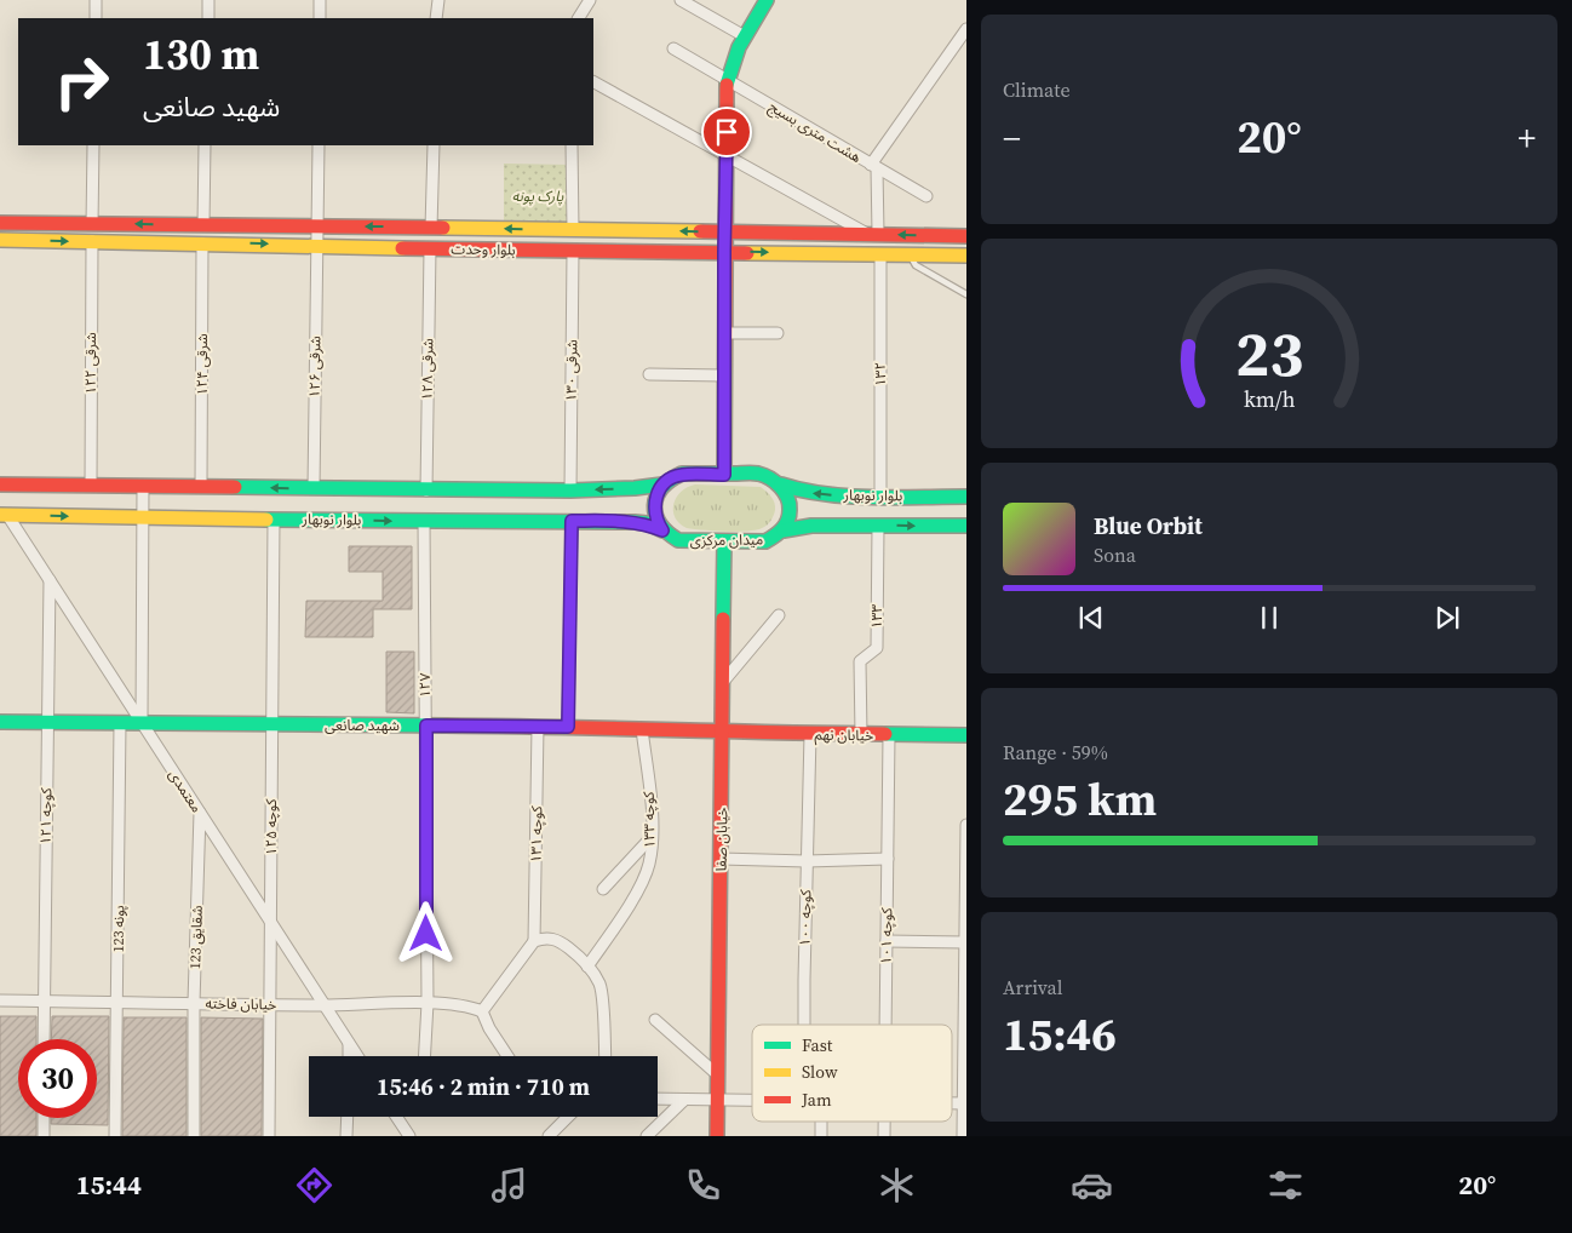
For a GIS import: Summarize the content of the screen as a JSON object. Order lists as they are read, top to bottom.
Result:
{
  "streets": {
    "street": [
      "هشت متری بسیج",
      "بلوار وحدت",
      "۱۲۲ شرقی",
      "۱۲۴ شرقی",
      "۱۲۶ شرقی",
      "۱۲۸ شرقی",
      "۱۳۰ شرقی",
      "۱۳۲",
      "بلوار نوبهار",
      "میدان مرکزی",
      "۱۳۳",
      "۱۲۷",
      "شهید صانعی",
      "خیابان نهم",
      "معتمدی",
      "کوچه ۱۲۱",
      "کوچه ۱۳۳",
      "کوچه ۱۲۵",
      "کوچه ۱۳۱",
      "خیابان صفا",
      "کوچه ۱۰۰",
      "123 پونه",
      "کوچه ۱۰۱",
      "123 شقایق",
      "خیابان فاخته"
    ]
  },
  "crossings": [
    ["بلوار وحدت", "۱۲۲ شرقی"],
    ["بلوار وحدت", "۱۲۴ شرقی"],
    ["بلوار وحدت", "۱۲۶ شرقی"],
    ["بلوار وحدت", "۱۲۸ شرقی"],
    ["بلوار وحدت", "۱۳۰ شرقی"],
    ["بلوار وحدت", "۱۳۲"],
    ["۱۲۲ شرقی", "بلوار نوبهار"],
    ["۱۲۴ شرقی", "بلوار نوبهار"],
    ["۱۲۶ شرقی", "بلوار نوبهار"],
    ["۱۲۸ شرقی", "بلوار نوبهار"],
    ["۱۳۰ شرقی", "بلوار نوبهار"],
    ["۱۳۲", "بلوار نوبهار"],
    ["بلوار نوبهار", "میدان مرکزی"],
    ["بلوار نوبهار", "۱۳۳"],
    ["بلوار نوبهار", "۱۲۷"],
    ["بلوار نوبهار", "معتمدی"],
    ["بلوار نوبهار", "کوچه ۱۲۵"],
    ["میدان مرکزی", "خیابان صفا"],
    ["۱۳۳", "خیابان نهم"],
    ["۱۲۷", "شهید صانعی"],
    ["۱۲۷", "خیابان فاخته"],
    ["شهید صانعی", "خیابان نهم"],
    ["شهید صانعی", "معتمدی"],
    ["شهید صانعی", "کوچه ۱۲۱"],
    ["شهید صانعی", "کوچه ۱۳۳"],
    ["شهید صانعی", "کوچه ۱۲۵"],
    ["شهید صانعی", "کوچه ۱۳۱"],
    ["شهید صانعی", "خیابان صفا"],
    ["شهید صانعی", "123 پونه"],
    ["خیابان نهم", "خیابان صفا"],
    ["خیابان نهم", "کوچه ۱۰۰"],
    ["خیابان نهم", "کوچه ۱۰۱"],
    ["معتمدی", "کوچه ۱۲۱"],
    ["معتمدی", "کوچه ۱۲۵"],
    ["معتمدی", "123 شقایق"],
    ["معتمدی", "خیابان فاخته"],
    ["کوچه ۱۲۱", "خیابان فاخته"],
    ["کوچه ۱۲۵", "خیابان فاخته"],
    ["123 پونه", "خیابان فاخته"],
    ["123 شقایق", "خیابان فاخته"]
  ],
  "parks": ["پارک پونه"],
  "legend": ["Fast", "Slow", "Jam"],
  "page": {
    "tile": [
      "Climate",
      ["Range · 59%", "295 km"],
      ["Arrival", "15:46"]
    ],
    "turn": ["130 m", "شهید صانعی"],
    "heat": ["−", "20°", "+"],
    "song": ["Blue Orbit", "Sona"],
    "limit": "30",
    "trip": "15:46 · 2 min · 710 m",
    "tabs": ["15:44", "20°"],
    "gauge": ["23", "km/h"]
  }
}
